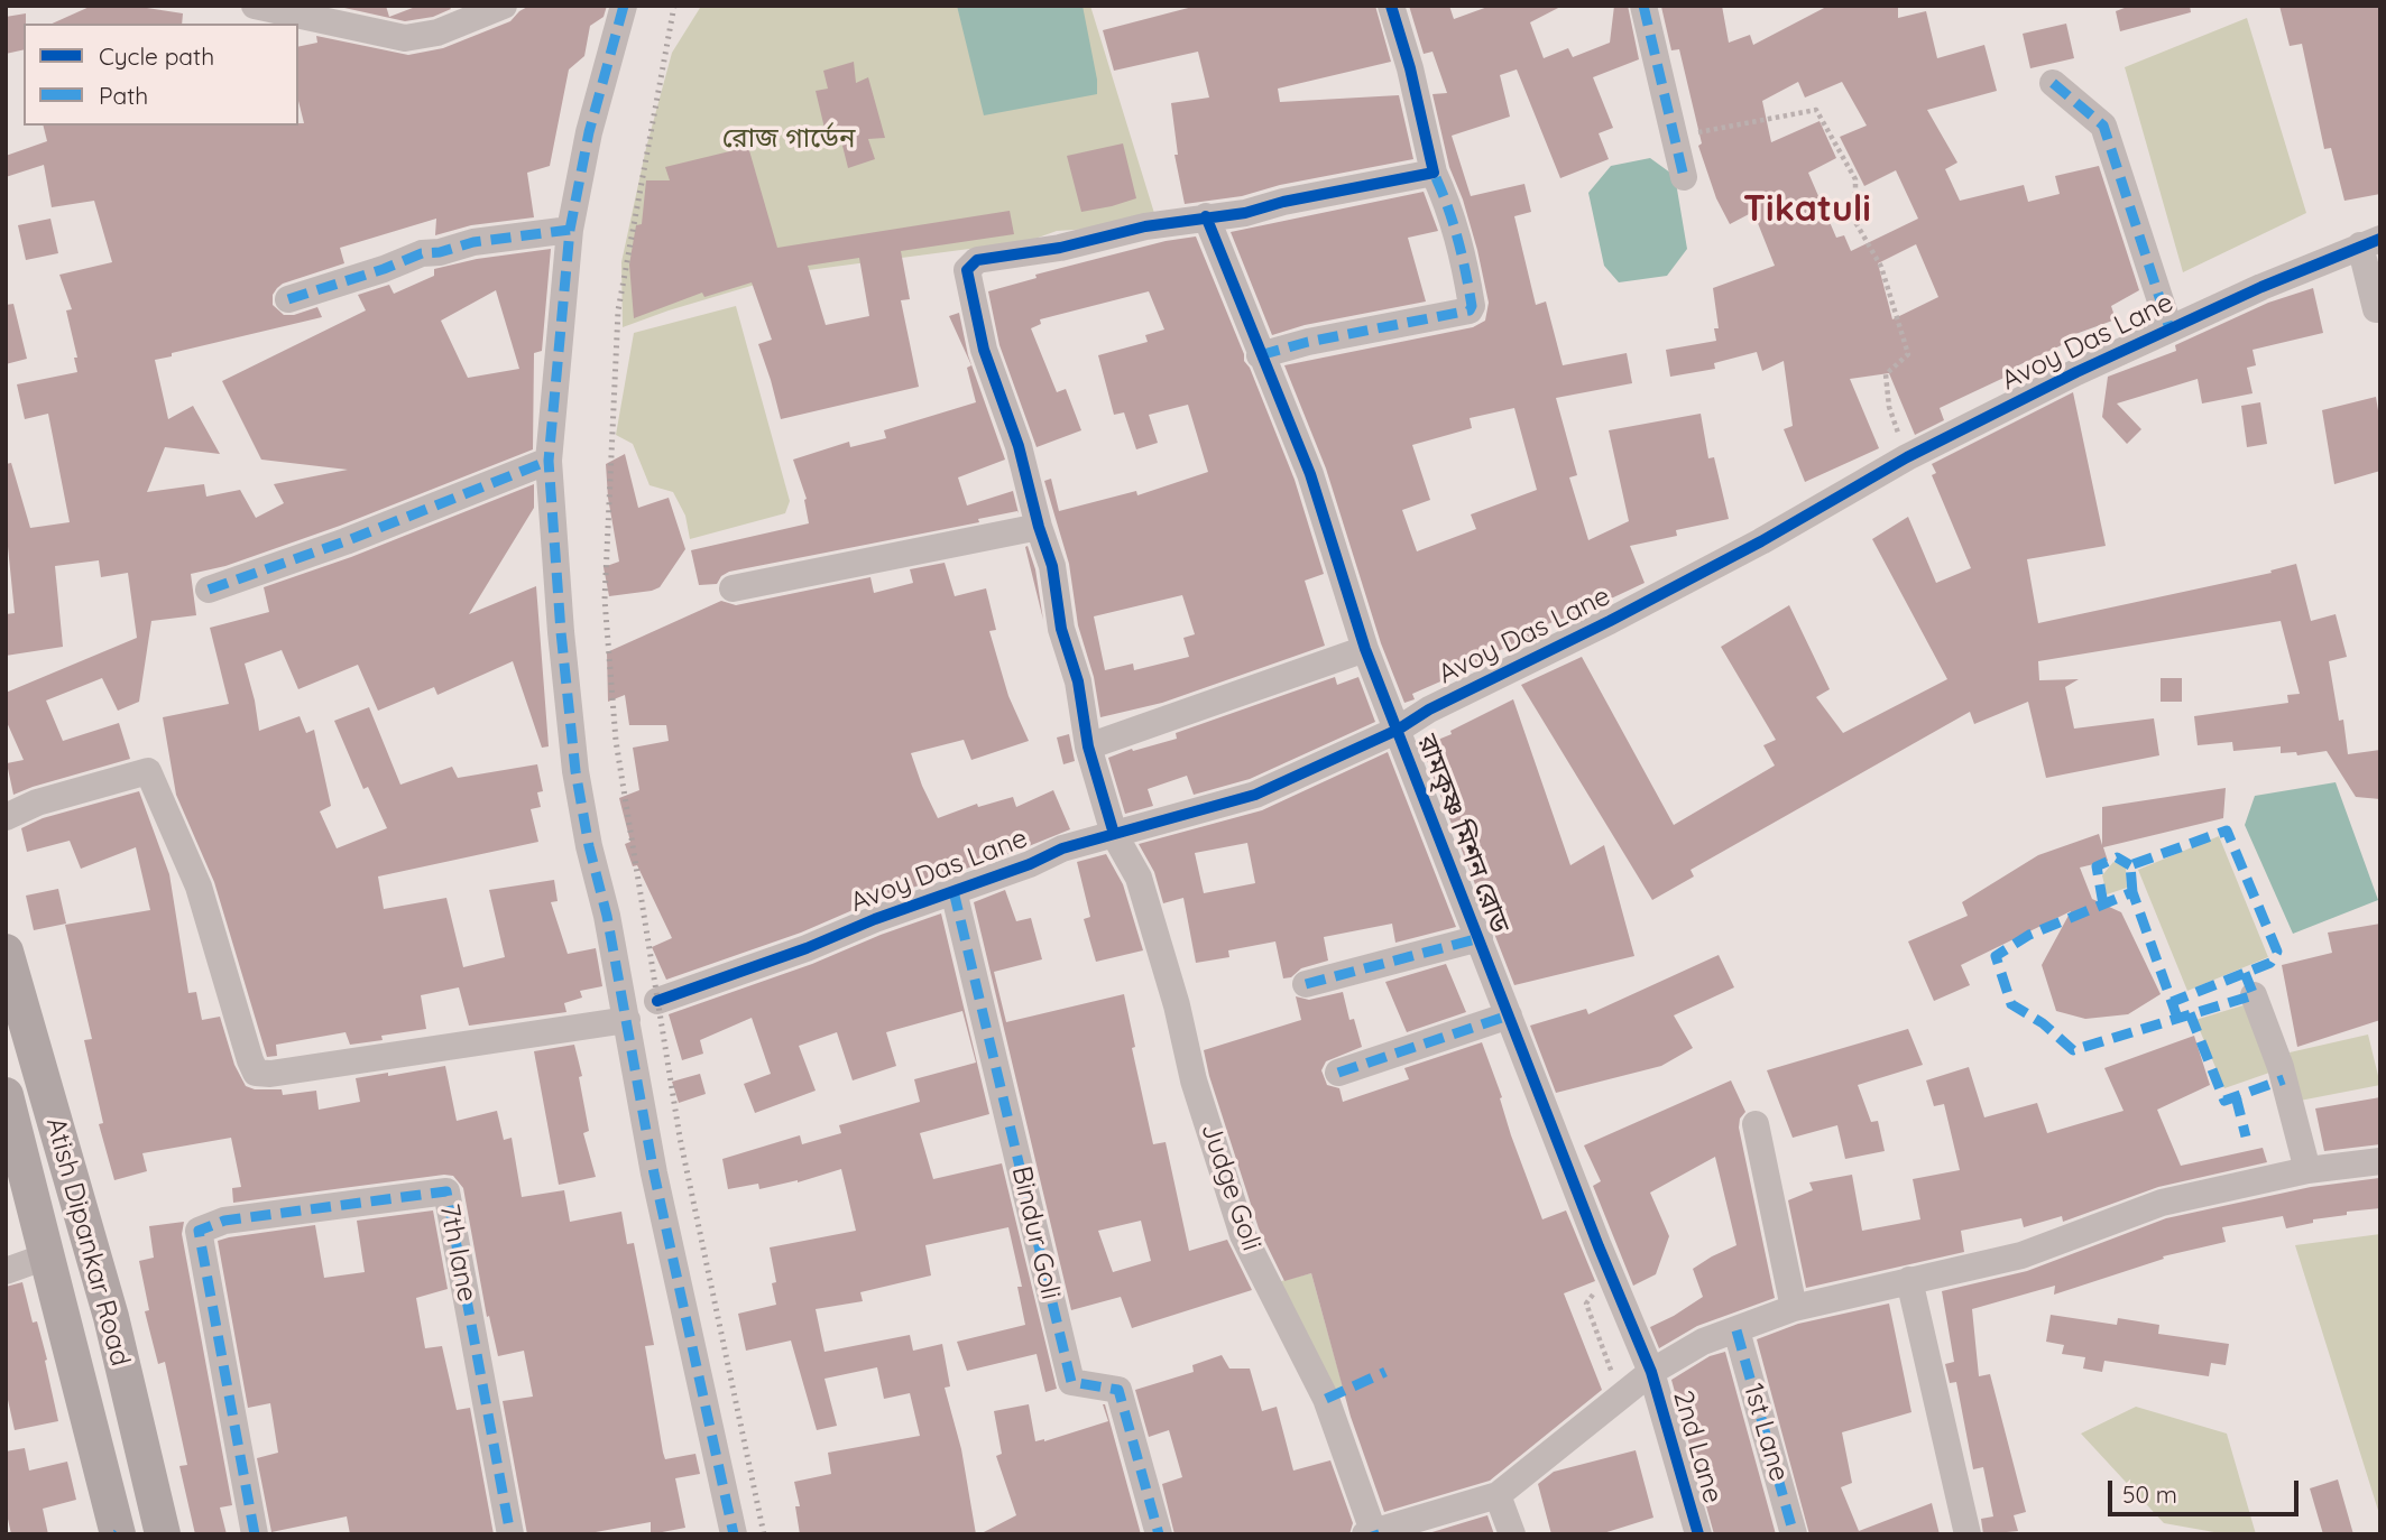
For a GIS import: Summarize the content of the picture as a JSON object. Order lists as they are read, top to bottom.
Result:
{
  "streets": {
    "main road": ["Atish Dipankar Road"],
    "street": [
      "Avoy Das Lane",
      "রামকৃষ্ণ মিশন রোড",
      "Judge Goli",
      "Bindur Goli",
      "7th lane",
      "1st Lane",
      "2nd Lane"
    ]
  },
  "crossings": [
    ["Avoy Das Lane", "রামকৃষ্ণ মিশন রোড"],
    ["Avoy Das Lane", "Judge Goli"],
    ["Avoy Das Lane", "Bindur Goli"],
    ["রামকৃষ্ণ মিশন রোড", "Judge Goli"],
    ["রামকৃষ্ণ মিশন রোড", "2nd Lane"]
  ],
  "districts": ["Tikatuli"],
  "parks": ["রোজ গার্ডেন"],
  "legend": ["Cycle path", "Path"],
  "scale_bar": "50 m"
}
